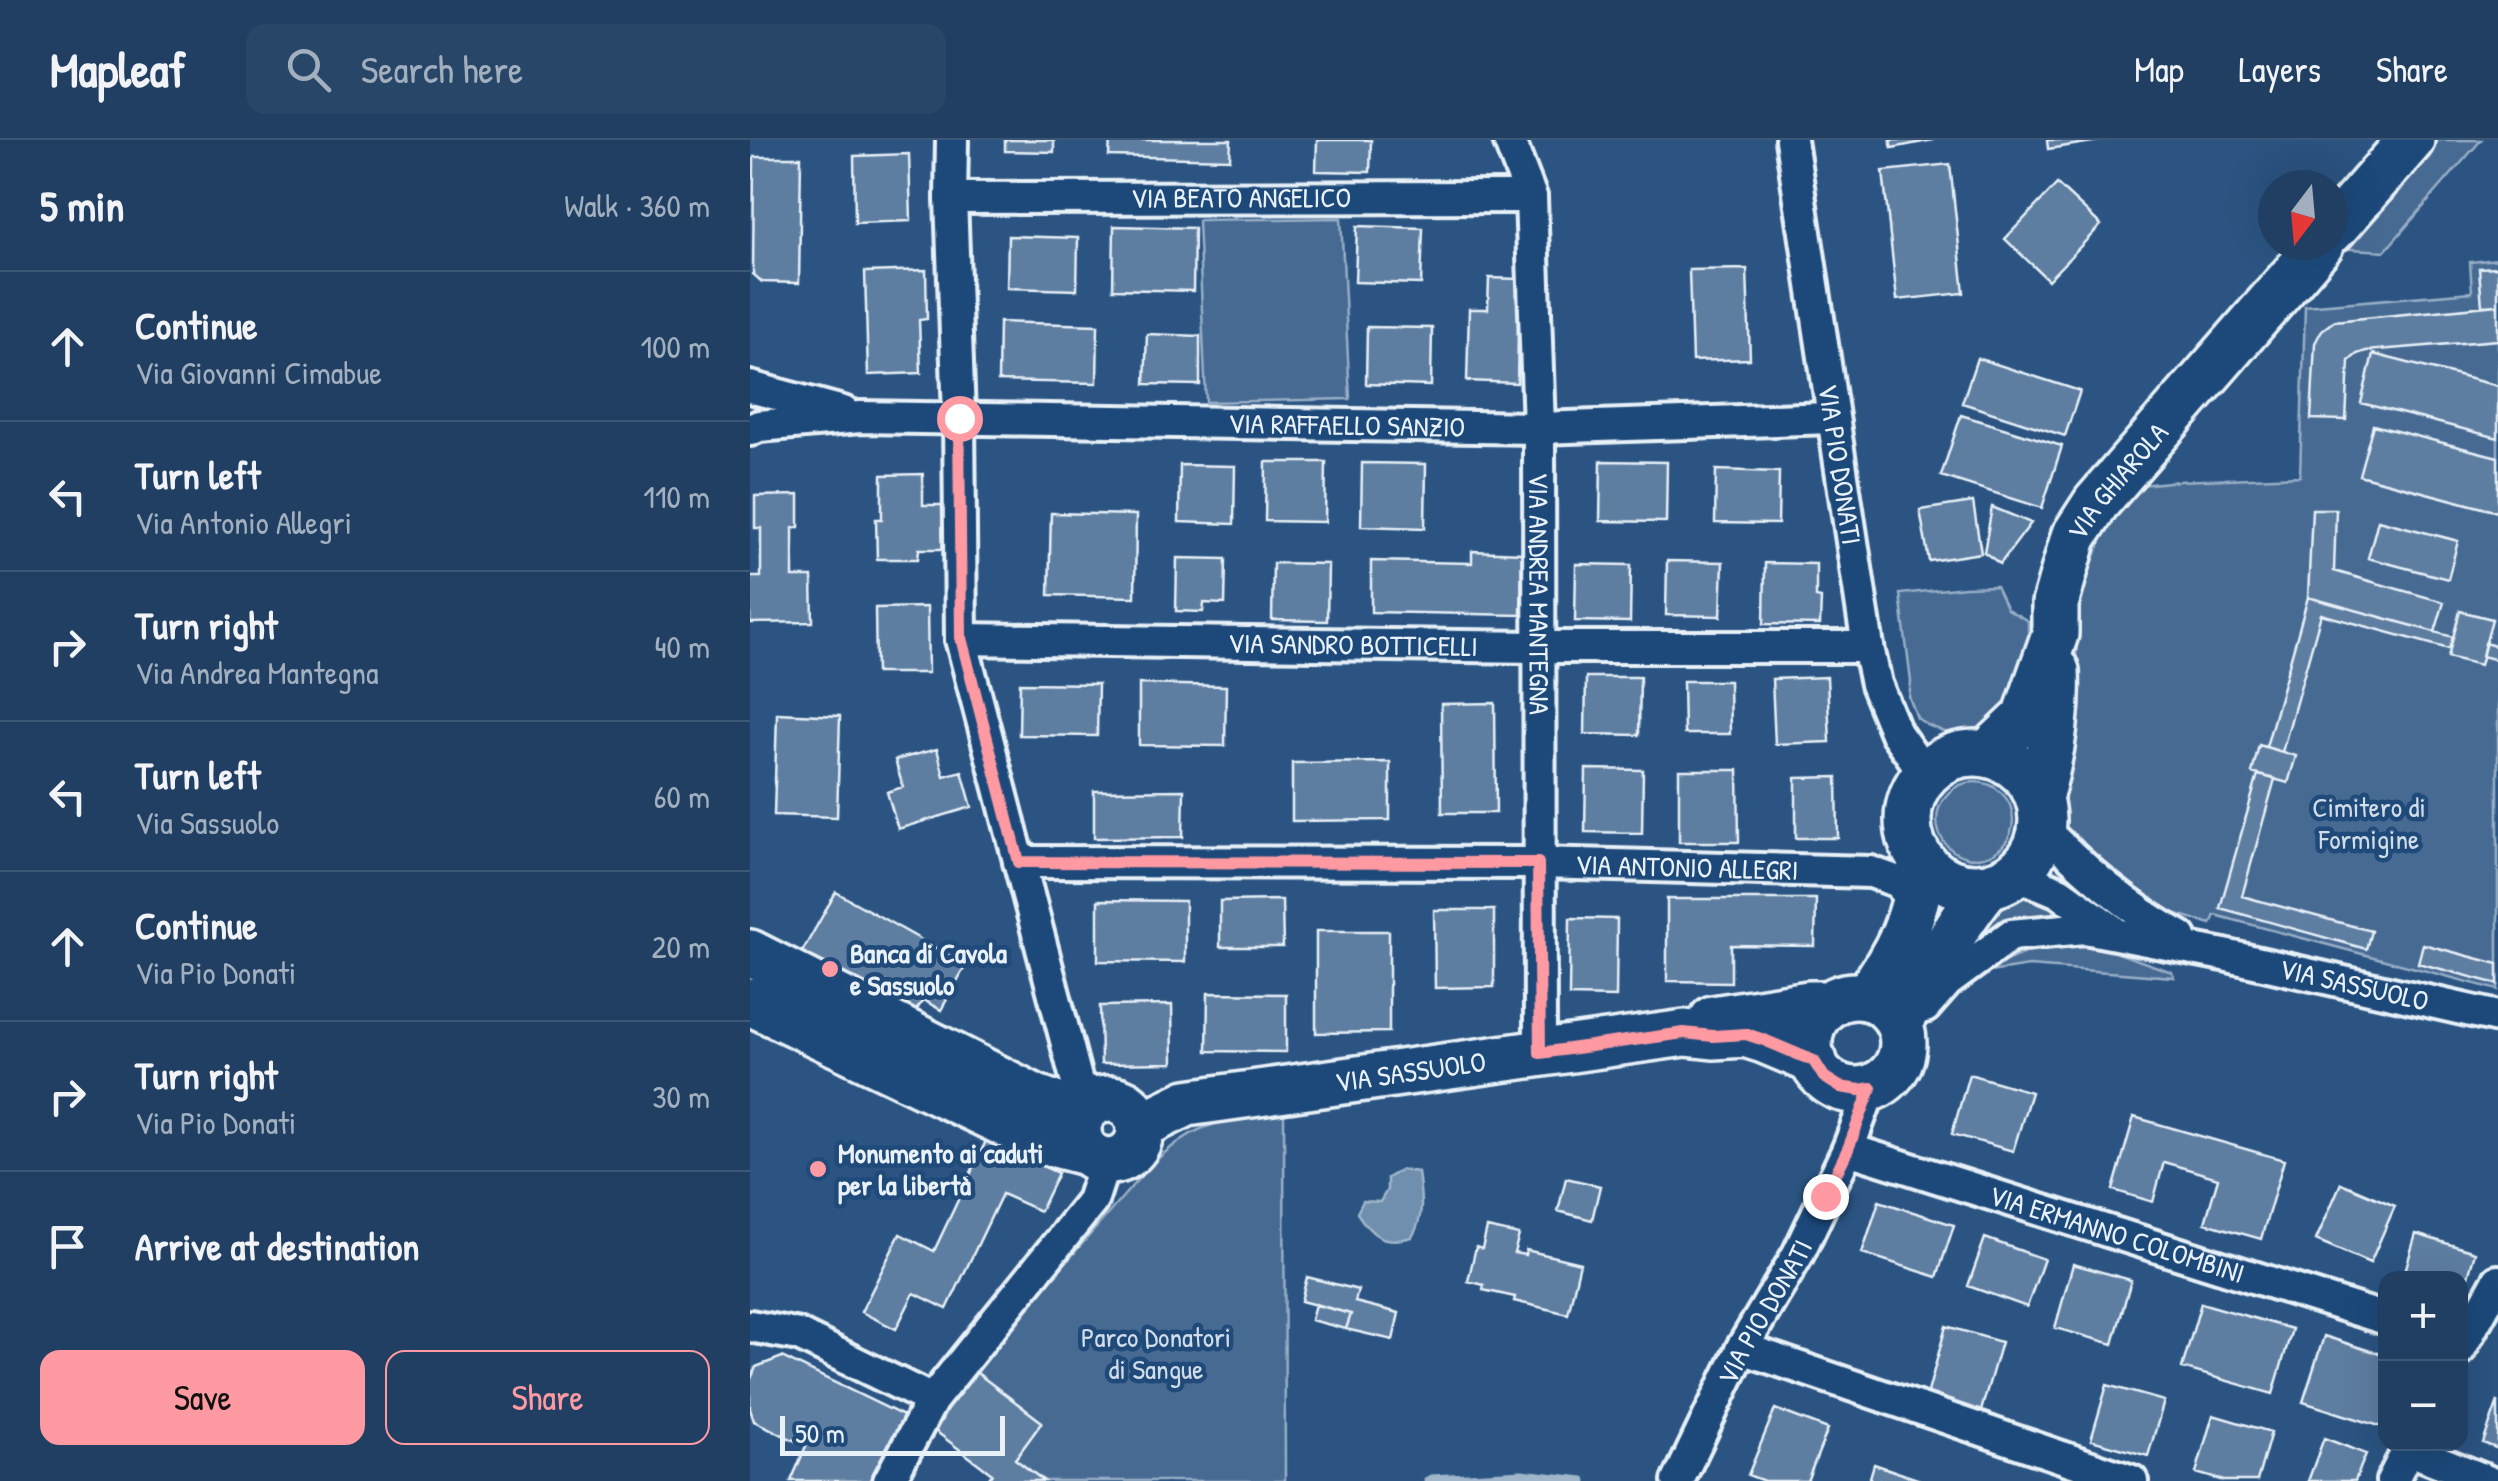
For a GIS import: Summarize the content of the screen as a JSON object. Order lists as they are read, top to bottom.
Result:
{
  "streets": {
    "street": [
      "VIA BEATO ANGELICO",
      "VIA RAFFAELLO SANZIO",
      "VIA PIO DONATI",
      "VIA GHIAROLA",
      "VIA ANDREA MANTEGNA",
      "VIA SANDRO BOTTICELLI",
      "VIA ANTONIO ALLEGRI",
      "VIA SASSUOLO",
      "VIA ERMANNO COLOMBINI"
    ]
  },
  "crossings": [
    ["VIA BEATO ANGELICO", "VIA ANDREA MANTEGNA"],
    ["VIA RAFFAELLO SANZIO", "VIA PIO DONATI"],
    ["VIA RAFFAELLO SANZIO", "VIA ANDREA MANTEGNA"],
    ["VIA PIO DONATI", "VIA GHIAROLA"],
    ["VIA PIO DONATI", "VIA SANDRO BOTTICELLI"],
    ["VIA PIO DONATI", "VIA ANTONIO ALLEGRI"],
    ["VIA PIO DONATI", "VIA SASSUOLO"],
    ["VIA PIO DONATI", "VIA ERMANNO COLOMBINI"],
    ["VIA GHIAROLA", "VIA SASSUOLO"],
    ["VIA ANDREA MANTEGNA", "VIA SANDRO BOTTICELLI"],
    ["VIA ANDREA MANTEGNA", "VIA ANTONIO ALLEGRI"],
    ["VIA ANDREA MANTEGNA", "VIA SASSUOLO"]
  ],
  "parks": ["Cimitero di Formigine", "Parco Donatori di Sangue"],
  "places": ["Banca di Cavola e Sassuolo", "Monumento ai caduti per la libertà"],
  "scale_bar": "50 m",
  "north": "bottom",
  "page": {
    "header": "Mapleaf",
    "search": "Search here",
    "nav": ["Map", "Layers", "Share"],
    "heading": ["5 min", "Walk · 360 m"],
    "list": [
      ["Continue", "Via Giovanni Cimabue", "100 m"],
      ["Turn left", "Via Antonio Allegri", "110 m"],
      ["Turn right", "Via Andrea Mantegna", "40 m"],
      ["Turn left", "Via Sassuolo", "60 m"],
      ["Continue", "Via Pio Donati", "20 m"],
      ["Turn right", "Via Pio Donati", "30 m"],
      "Arrive at destination"
    ],
    "map_buttons": ["+", "−"],
    "buttons": ["Save", "Share"],
    "scale": "50 m"
  }
}
